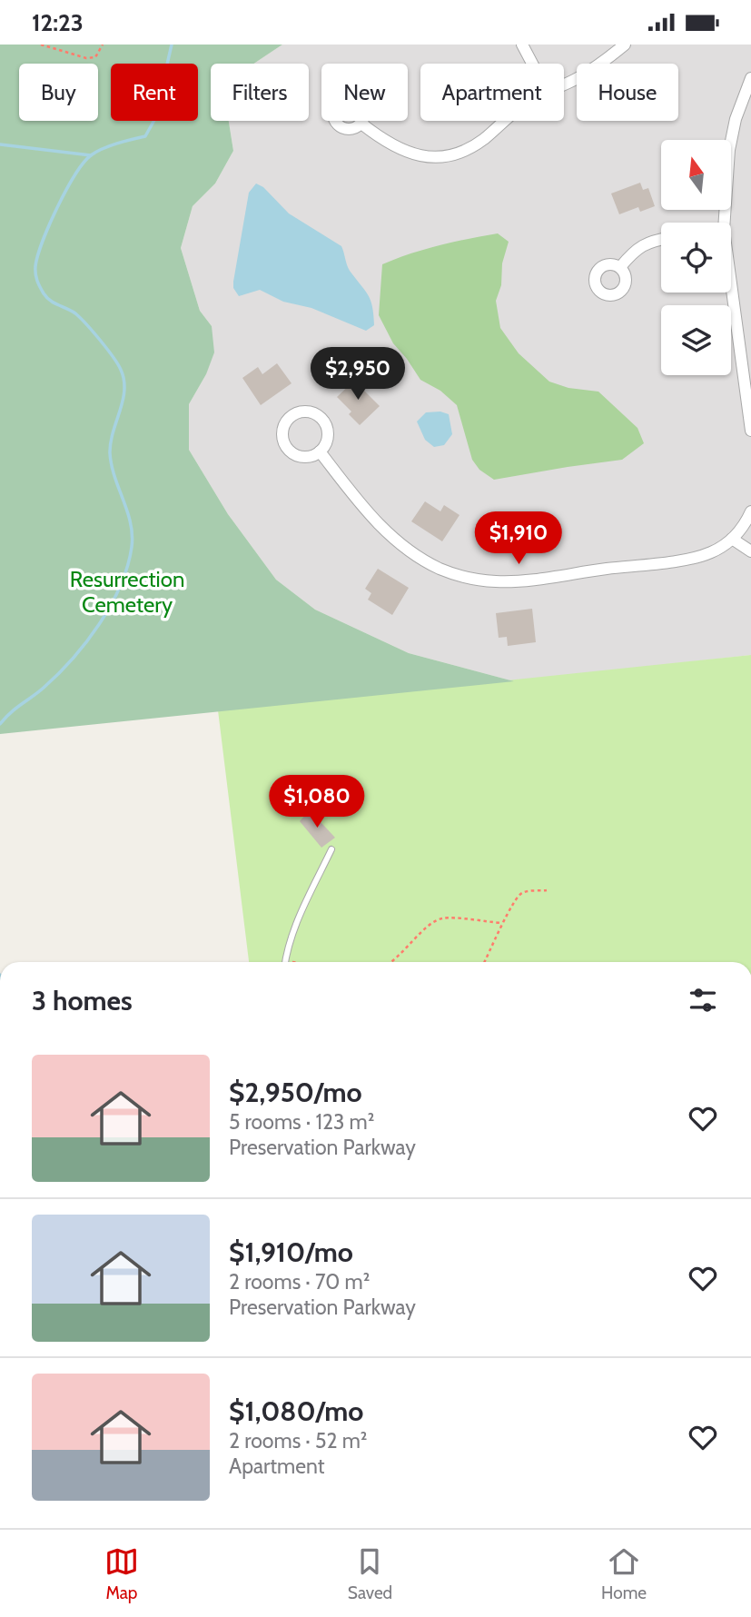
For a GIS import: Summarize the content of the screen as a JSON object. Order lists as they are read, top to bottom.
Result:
{
  "parks": ["Resurrection Cemetery"],
  "north": "top",
  "page": {
    "status": "12:23",
    "chip": [
      "Buy",
      "Rent",
      "Filters",
      "New",
      "Apartment",
      "House"
    ],
    "price": ["$2,950", "$1,910", "$1,080"],
    "heading": "3 homes",
    "list": [
      {
        "name": "$2,950/mo",
        "note": "5 rooms · 123 m² · Preservation Parkway"
      },
      {
        "name": "$1,910/mo",
        "note": "2 rooms · 70 m² · Preservation Parkway"
      },
      {
        "name": "$1,080/mo",
        "note": "2 rooms · 52 m² · Apartment"
      }
    ],
    "tabs": ["Map", "Saved", "Home"]
  }
}
